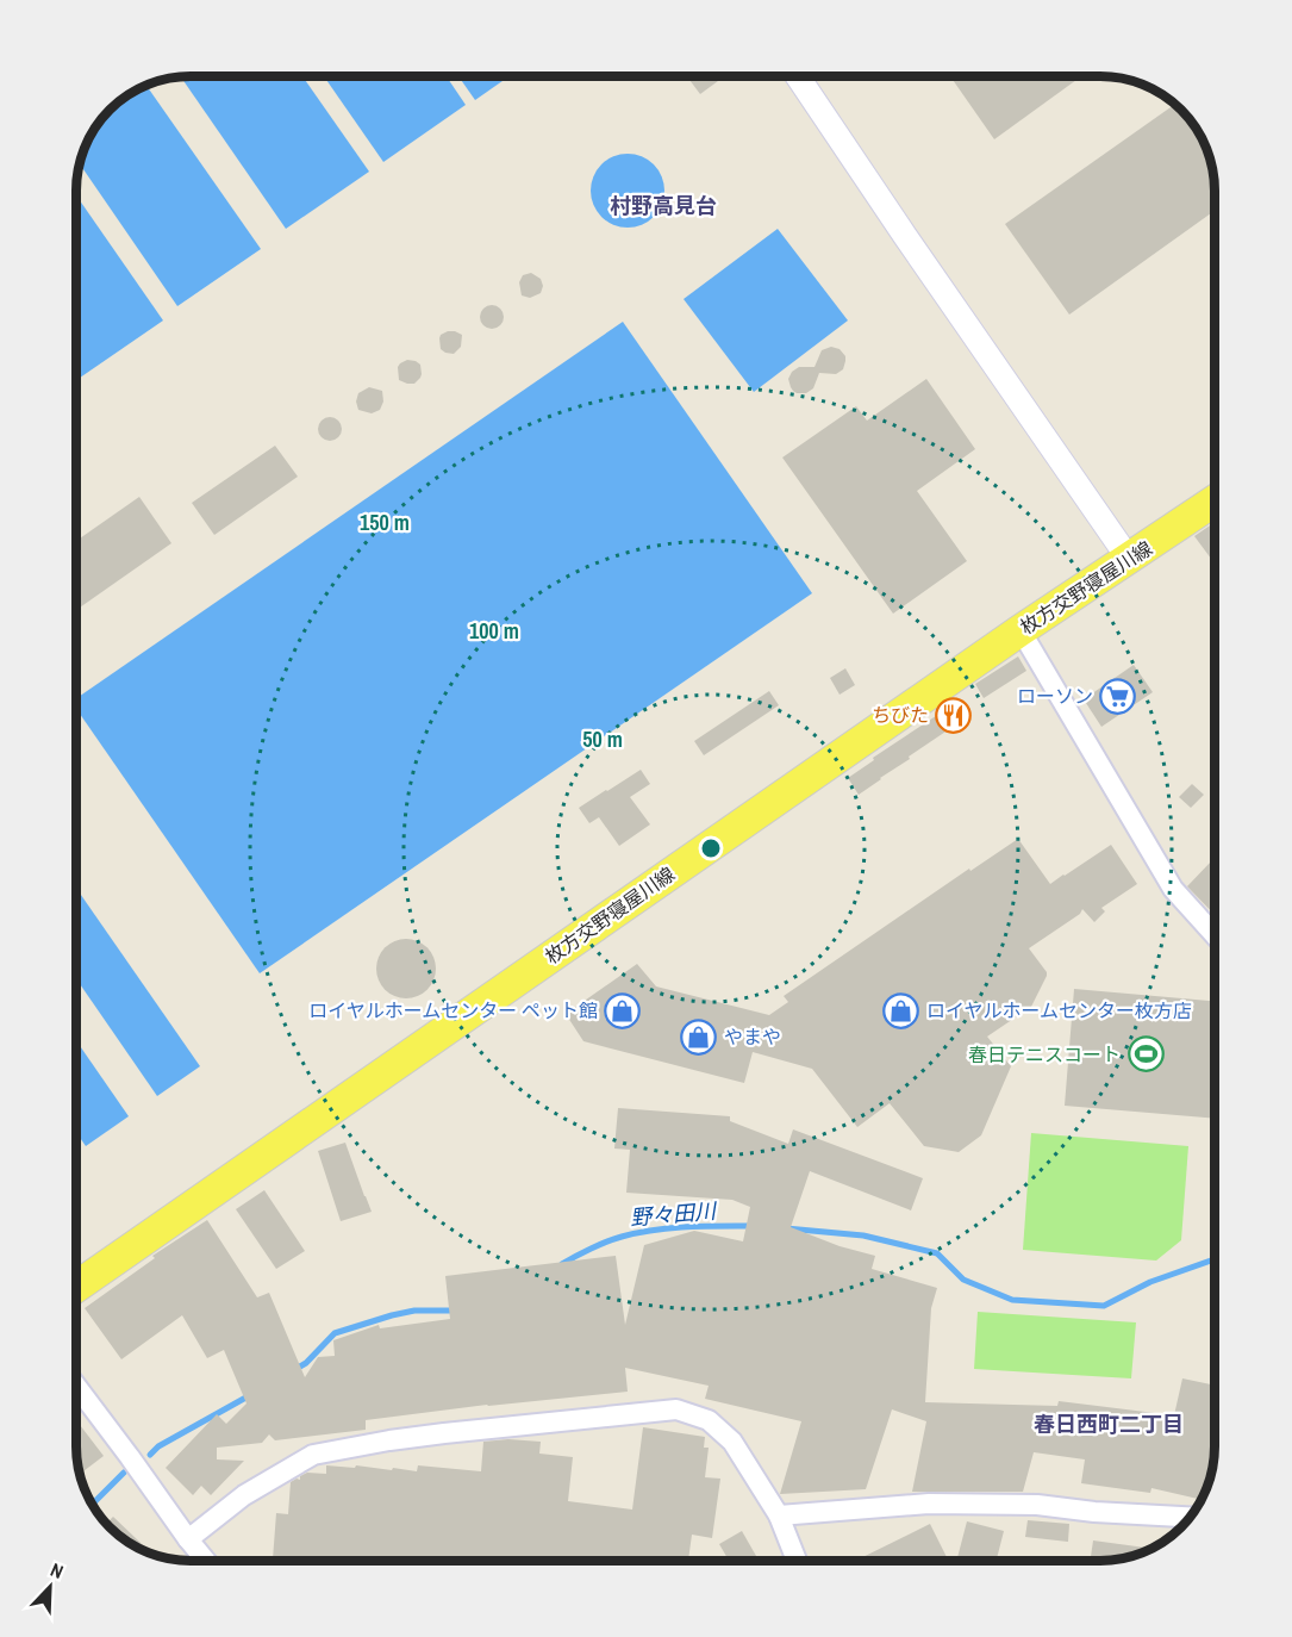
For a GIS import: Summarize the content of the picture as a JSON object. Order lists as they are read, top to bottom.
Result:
{
  "streets": {
    "main road": ["枚方交野寝屋川線"]
  },
  "districts": ["村野高見台", "春日西町二丁目"],
  "water": ["野々田川"],
  "places": {
    "supermarket": ["ローソン"],
    "restaurant": ["ちびた"],
    "shop": ["ロイヤルホームセンター ペット館", "ロイヤルホームセンター枚方店", "やまや"],
    "sports": ["春日テニスコート"]
  },
  "north": "top right",
  "rings": ["150 m", "100 m", "50 m"]
}
